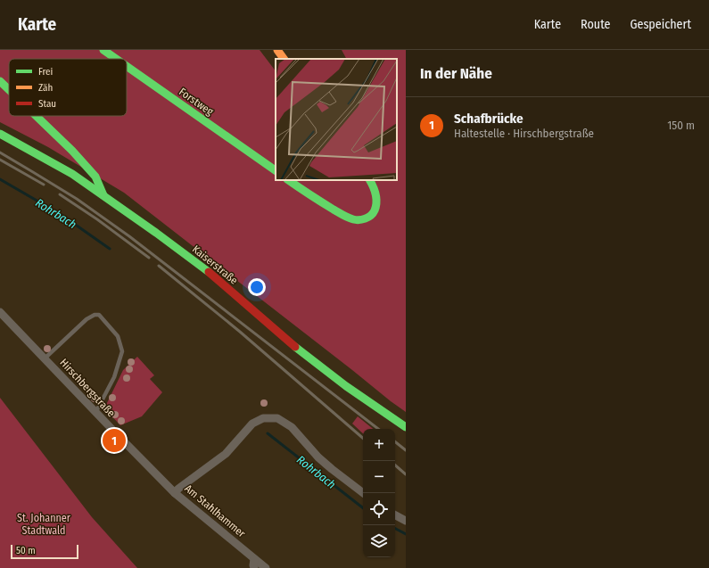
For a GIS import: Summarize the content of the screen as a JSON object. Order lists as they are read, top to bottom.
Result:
{
  "streets": {
    "street": [
      "Forstweg",
      "Kaiserstraße",
      "Hirschbergstraße",
      "Am Stahlhammer"
    ]
  },
  "crossings": [
    ["Hirschbergstraße", "Am Stahlhammer"]
  ],
  "water": ["Rohrbach"],
  "parks": ["St. Johanner Stadtwald"],
  "legend": ["Frei", "Zäh", "Stau"],
  "scale_bar": "50 m",
  "page": {
    "header": "Karte",
    "nav": ["Karte", "Route", "Gespeichert"],
    "heading": "In der Nähe",
    "list": [
      {
        "mark": "1",
        "name": "Schafbrücke",
        "note": "Haltestelle · Hirschbergstraße",
        "value": "150 m"
      }
    ],
    "pins": "1",
    "map_buttons": ["+", "−"],
    "scale": "50 m"
  }
}
